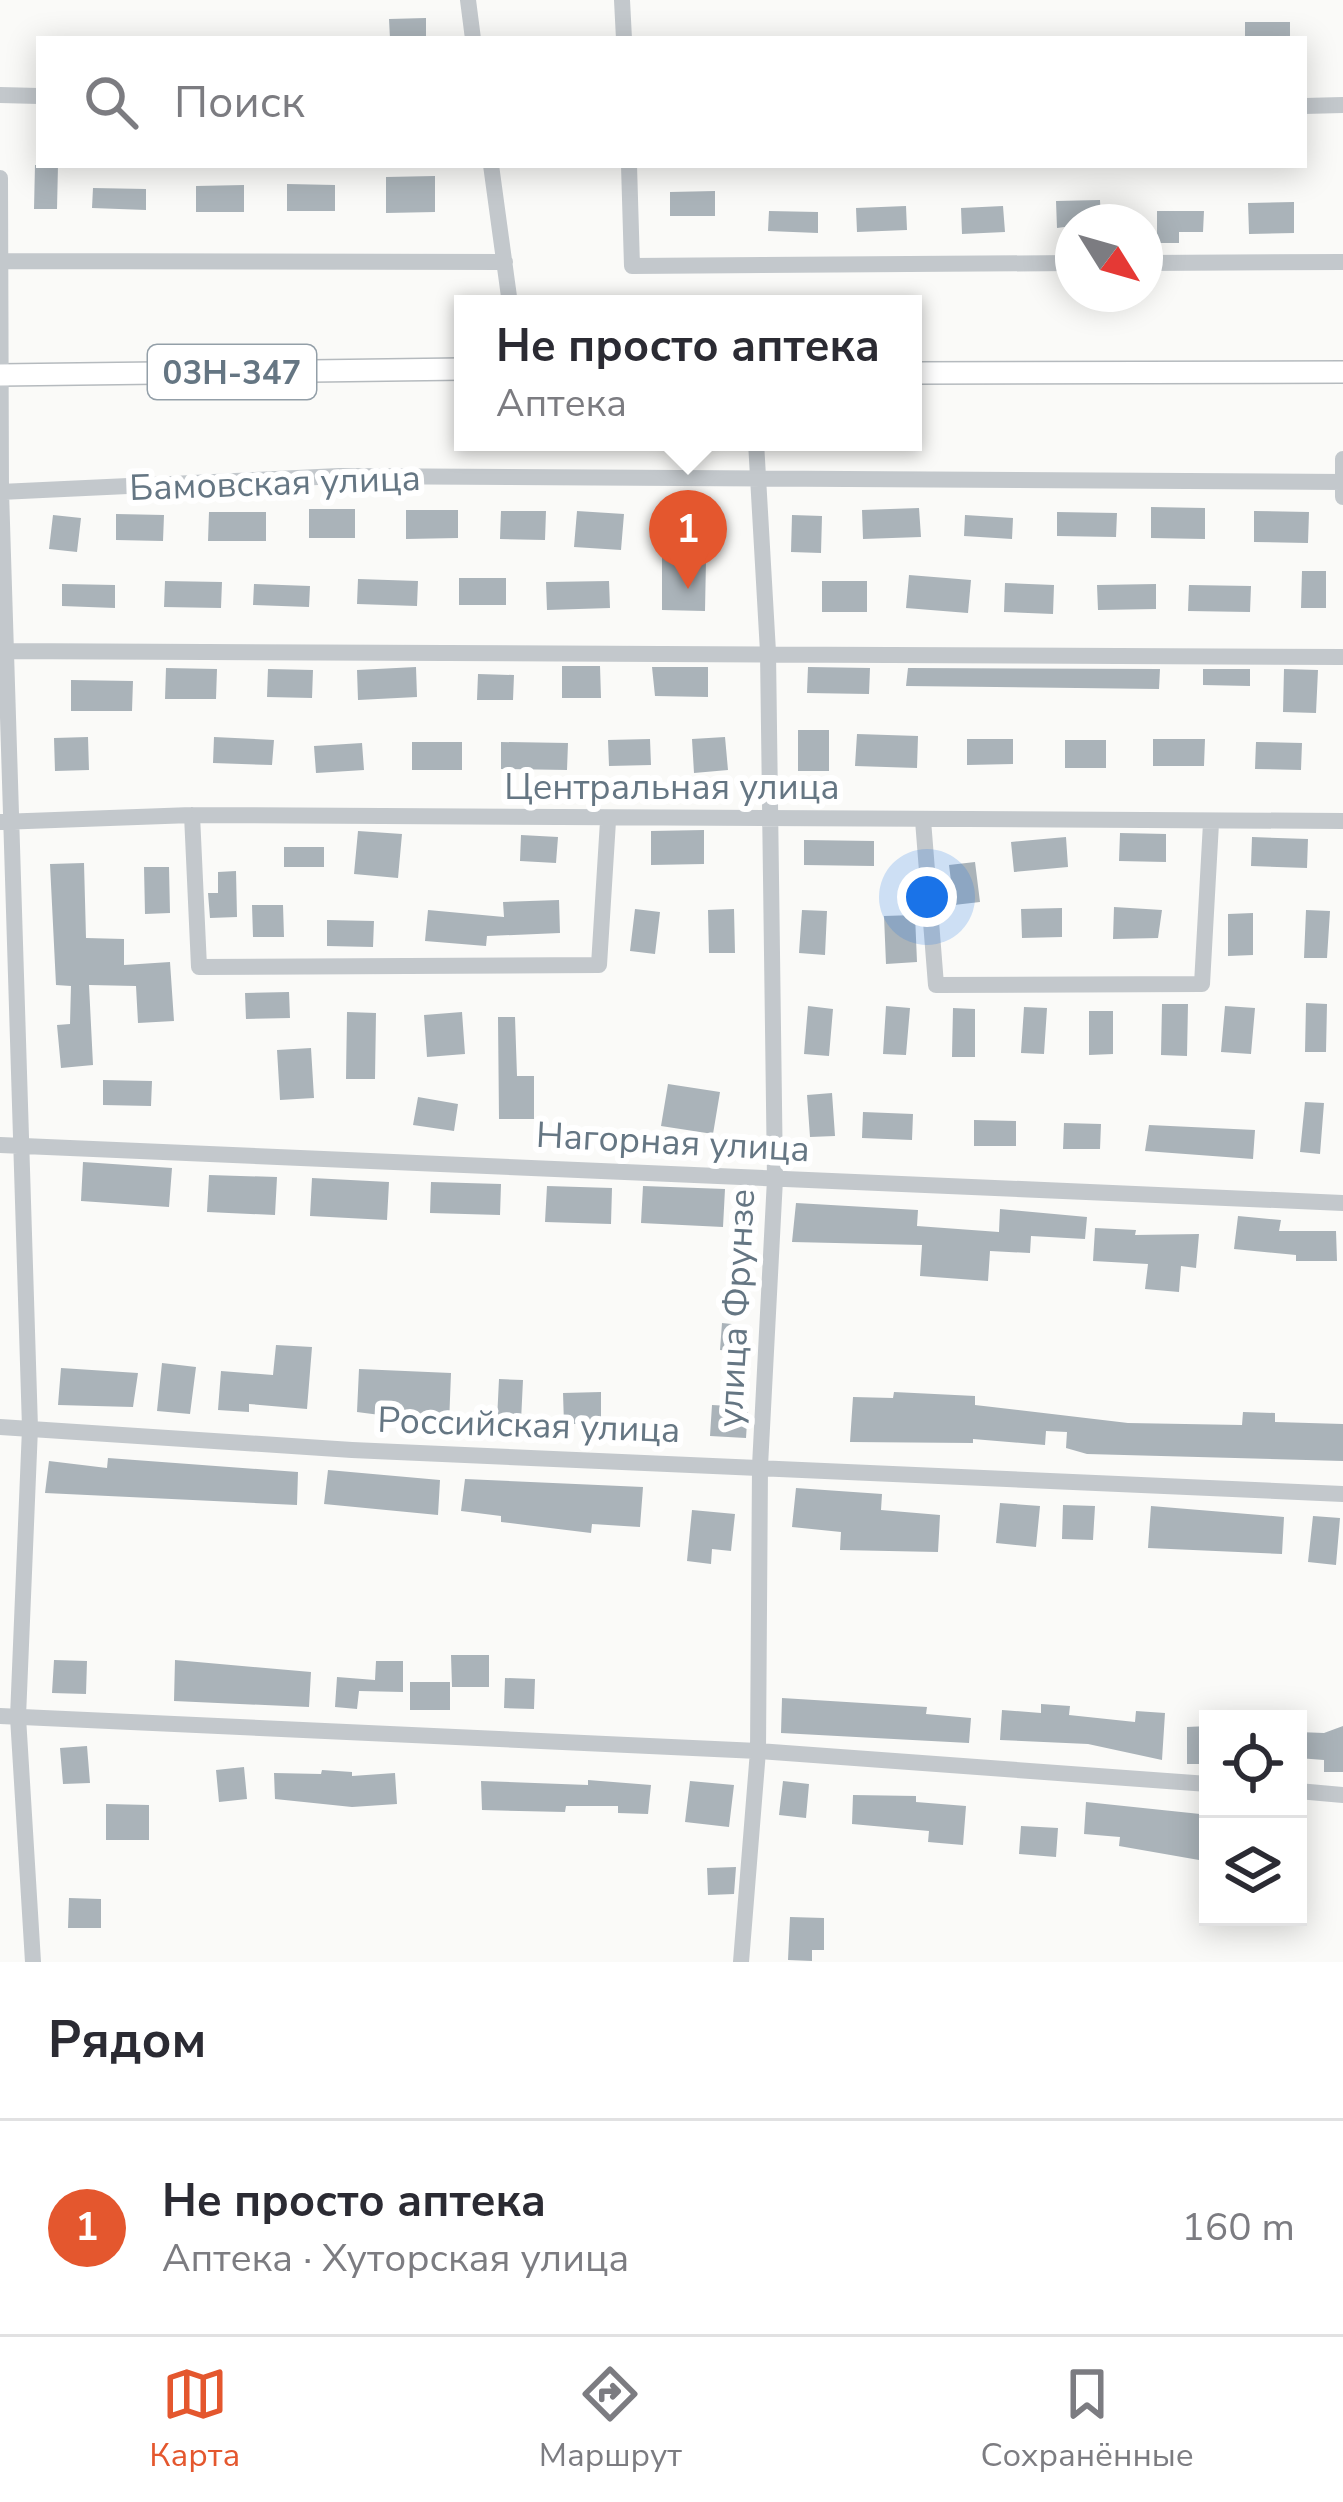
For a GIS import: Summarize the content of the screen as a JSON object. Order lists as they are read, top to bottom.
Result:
{
  "streets": {
    "main road": ["03Н-347"],
    "street": [
      "Бамовская улица",
      "Центральная улица",
      "Нагорная улица",
      "улица Фрунзе",
      "Российская улица"
    ]
  },
  "crossings": [
    ["Бамовская улица", "улица Фрунзе"],
    ["Центральная улица", "улица Фрунзе"],
    ["Нагорная улица", "улица Фрунзе"],
    ["улица Фрунзе", "Российская улица"]
  ],
  "north": "bottom right",
  "page": {
    "search": "Поиск",
    "popup": ["Не просто аптека", "Аптека"],
    "pins": "1",
    "heading": "Рядом",
    "list": [
      {
        "mark": "1",
        "name": "Не просто аптека",
        "note": "Аптека · Хуторская улица",
        "value": "160 m"
      }
    ],
    "nav": ["Карта", "Маршрут", "Сохранённые"]
  }
}
